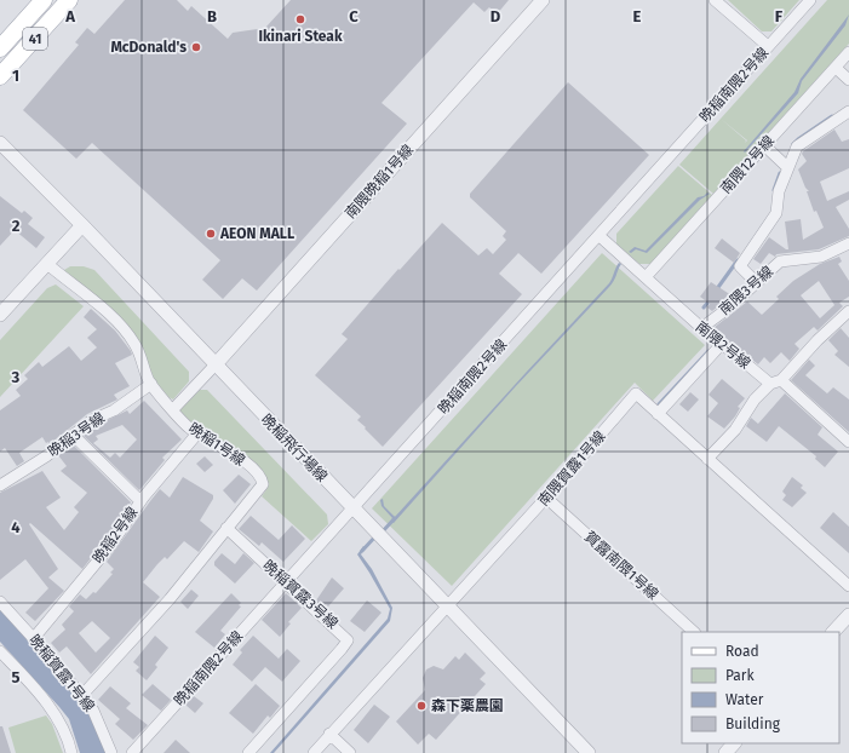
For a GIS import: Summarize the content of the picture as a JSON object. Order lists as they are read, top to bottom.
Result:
{
  "streets": {
    "main road": ["41"],
    "street": [
      "晩稲南隈2号線",
      "南隈12号線",
      "南隈晩稲1号線",
      "南隈3号線",
      "南隈2号線",
      "晩稲3号線",
      "晩稲1号線",
      "晩稲飛行場線",
      "南隈賀露1号線",
      "晩稲2号線",
      "賀露南隈1号線",
      "晩稲賀露3号線",
      "晩稲賀露1号線"
    ]
  },
  "crossings": [
    ["晩稲南隈2号線", "南隈2号線"],
    ["晩稲南隈2号線", "晩稲飛行場線"],
    ["晩稲南隈2号線", "晩稲賀露3号線"],
    ["南隈12号線", "南隈2号線"],
    ["南隈晩稲1号線", "晩稲飛行場線"],
    ["南隈3号線", "南隈2号線"],
    ["晩稲3号線", "晩稲1号線"],
    ["晩稲1号線", "晩稲2号線"],
    ["晩稲1号線", "晩稲賀露3号線"],
    ["晩稲1号線", "晩稲賀露1号線"],
    ["晩稲飛行場線", "南隈賀露1号線"],
    ["南隈賀露1号線", "賀露南隈1号線"],
    ["晩稲2号線", "晩稲賀露1号線"]
  ],
  "places": [
    "Ikinari Steak",
    "McDonald's",
    "AEON MALL",
    "森下薬農園"
  ],
  "legend": [
    "Road",
    "Park",
    "Water",
    "Building"
  ],
  "grid": {
    "columns": [
      "A",
      "B",
      "C",
      "D",
      "E",
      "F"
    ],
    "rows": [
      "1",
      "2",
      "3",
      "4",
      "5"
    ]
  }
}
